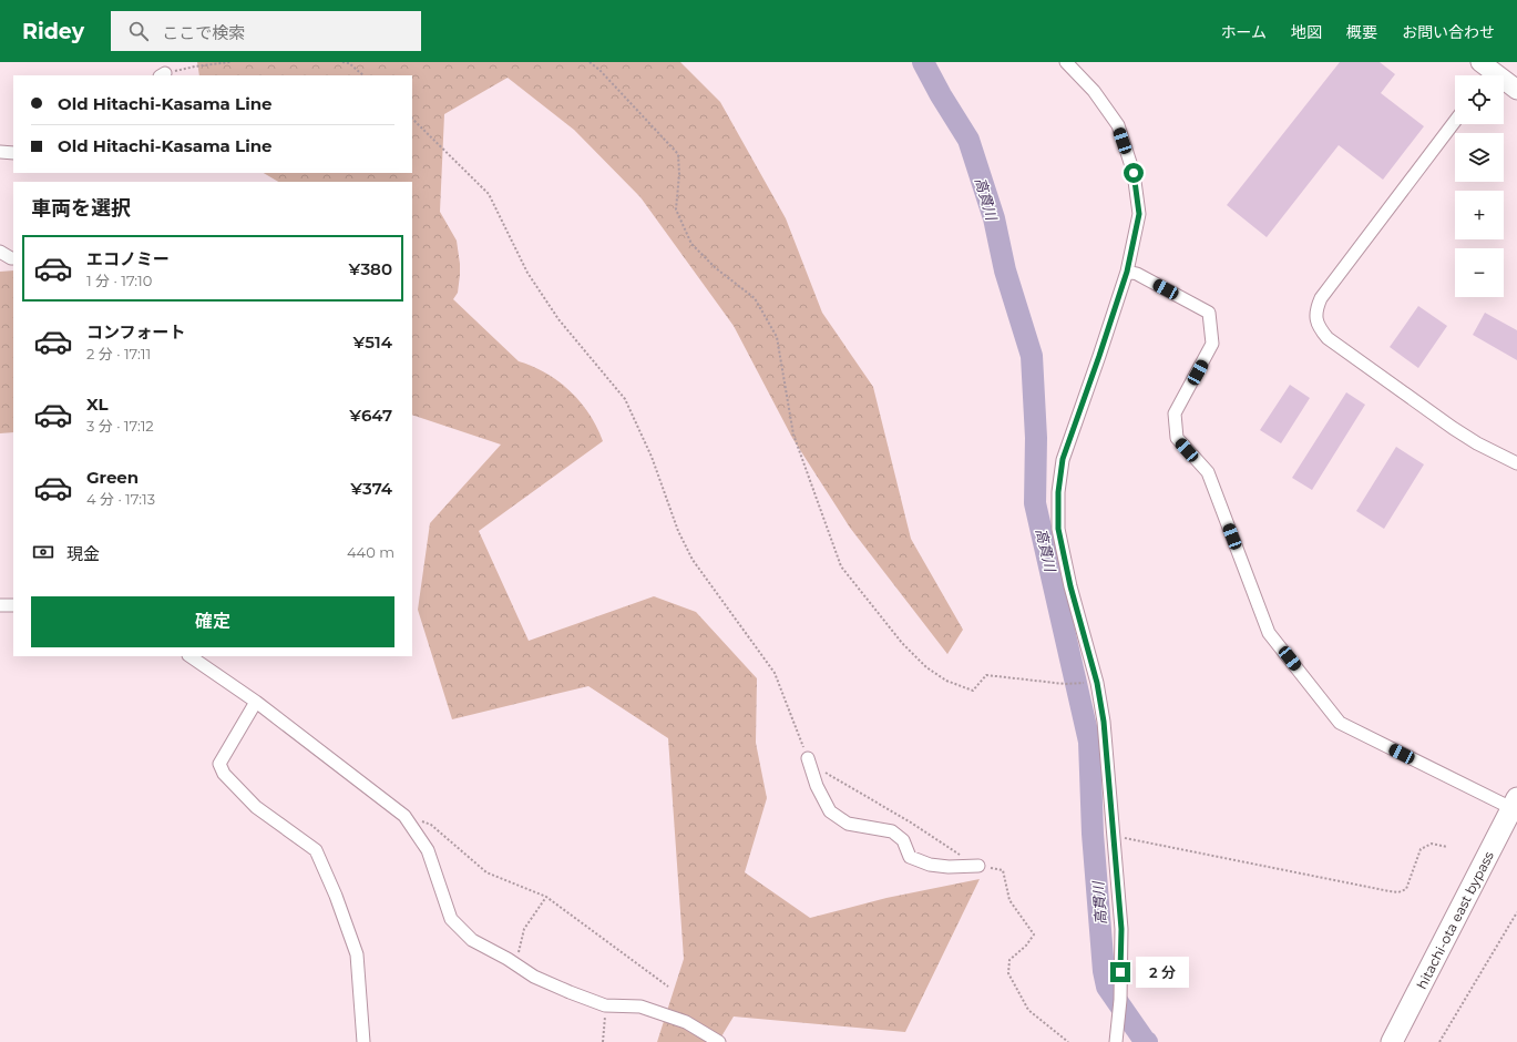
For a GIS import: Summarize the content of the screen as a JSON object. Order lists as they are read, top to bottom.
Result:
{
  "streets": {
    "highway": ["hitachi-ota east bypass"]
  },
  "water": ["高貫川"],
  "page": {
    "header": "Ridey",
    "search": "ここで検索",
    "nav": [
      "ホーム",
      "地図",
      "概要",
      "お問い合わせ"
    ],
    "map_buttons": ["+", "−"],
    "banner": ["Old Hitachi-Kasama Line", "Old Hitachi-Kasama Line"],
    "heading": "車両を選択",
    "list": [
      {
        "name": "エコノミー",
        "note": "1 分 · 17:10",
        "value": "¥380"
      },
      {
        "name": "コンフォート",
        "note": "2 分 · 17:11",
        "value": "¥514"
      },
      {
        "name": "XL",
        "note": "3 分 · 17:12",
        "value": "¥647"
      },
      {
        "name": "Green",
        "note": "4 分 · 17:13",
        "value": "¥374"
      }
    ],
    "pay": ["現金", "440 m"],
    "buttons": "確定",
    "bubble": "2 分"
  }
}
